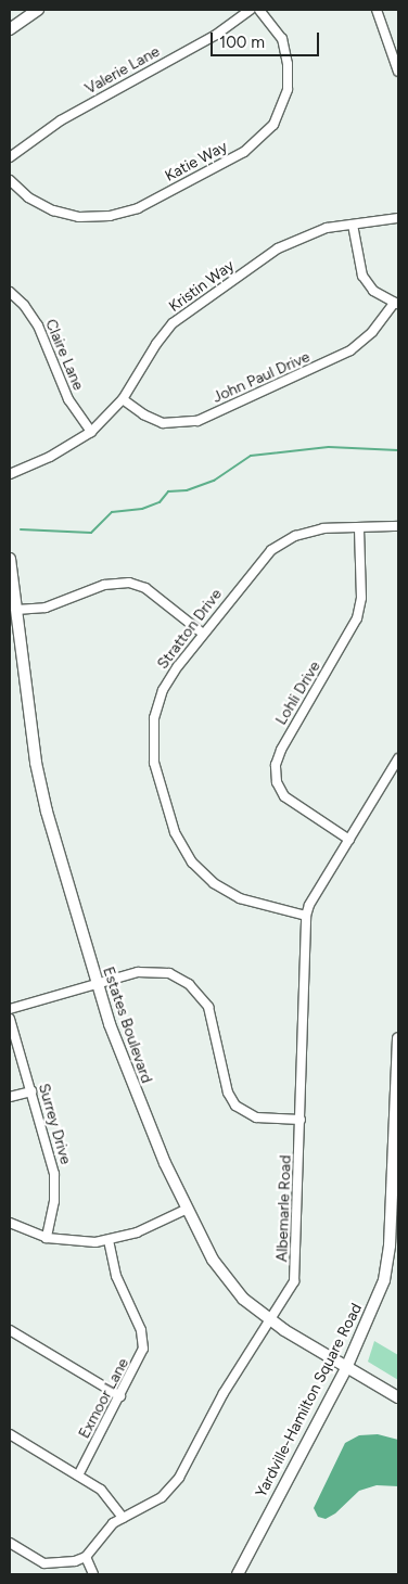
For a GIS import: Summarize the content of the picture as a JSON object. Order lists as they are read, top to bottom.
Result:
{
  "streets": {
    "street": [
      "Valerie Lane",
      "Katie Way",
      "Kristin Way",
      "Claire Lane",
      "John Paul Drive",
      "Stratton Drive",
      "Lohli Drive",
      "Estates Boulevard",
      "Surrey Drive",
      "Albemarle Road",
      "Exmoor Lane",
      "Yardville-Hamilton Square Road"
    ]
  },
  "crossings": [
    ["Kristin Way", "Claire Lane"],
    ["Kristin Way", "John Paul Drive"],
    ["Stratton Drive", "Lohli Drive"],
    ["Stratton Drive", "Albemarle Road"],
    ["Lohli Drive", "Albemarle Road"],
    ["Estates Boulevard", "Albemarle Road"],
    ["Estates Boulevard", "Yardville-Hamilton Square Road"]
  ],
  "scale_bar": "100 m"
}
